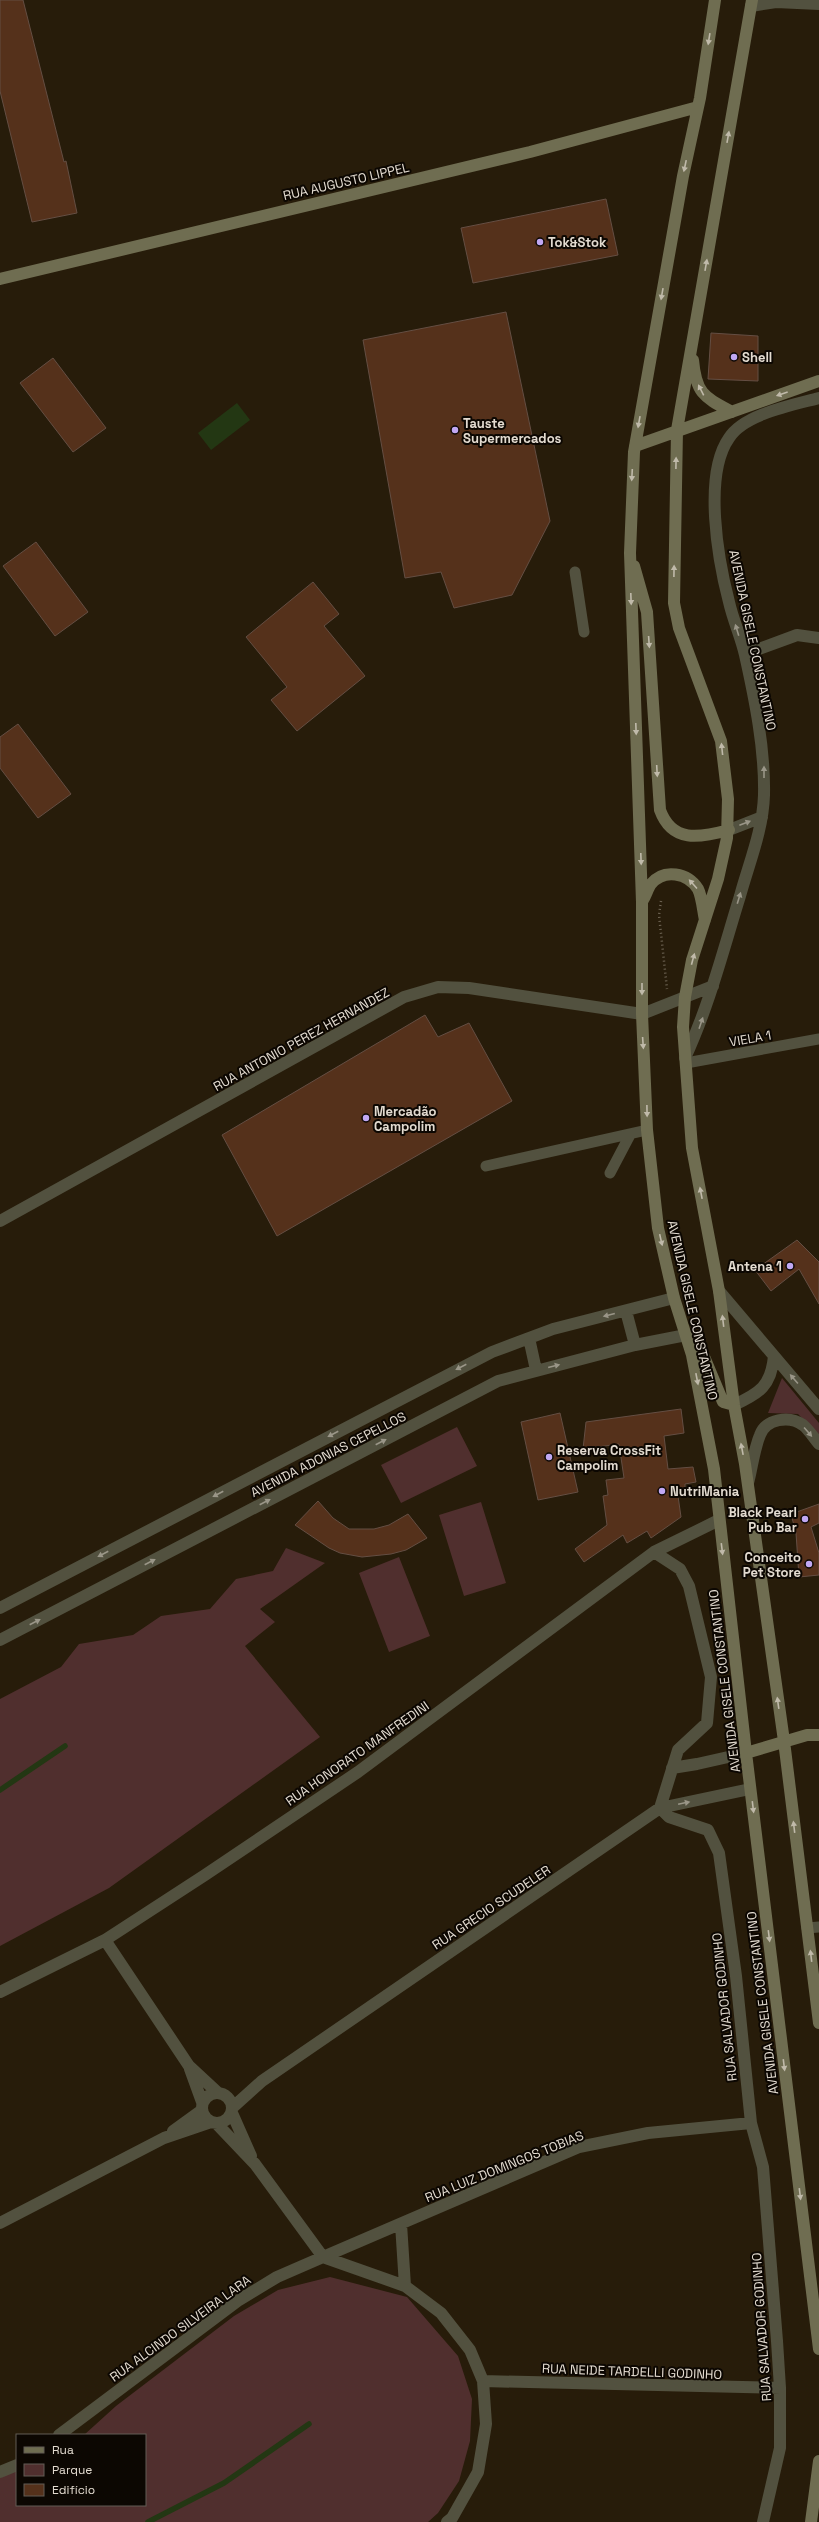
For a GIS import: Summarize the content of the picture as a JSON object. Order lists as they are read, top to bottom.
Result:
{
  "streets": {
    "main road": ["RUA AUGUSTO LIPPEL", "AVENIDA GISELE CONSTANTINO"],
    "street": [
      "RUA ANTONIO PEREZ HERNANDEZ",
      "AVENIDA ADONIAS CEPELLOS",
      "RUA HONORATO MANFREDINI",
      "RUA GRECIO SCUDELER",
      "RUA SALVADOR GODINHO",
      "RUA LUIZ DOMINGOS TOBIAS",
      "RUA ALCINDO SILVEIRA LARA",
      "RUA NEIDE TARDELLI GODINHO"
    ],
    "lane": ["VIELA 1"]
  },
  "crossings": [
    ["RUA AUGUSTO LIPPEL", "AVENIDA GISELE CONSTANTINO"],
    ["AVENIDA GISELE CONSTANTINO", "VIELA 1"],
    ["AVENIDA GISELE CONSTANTINO", "RUA ANTONIO PEREZ HERNANDEZ"],
    ["AVENIDA GISELE CONSTANTINO", "AVENIDA ADONIAS CEPELLOS"],
    ["AVENIDA GISELE CONSTANTINO", "RUA HONORATO MANFREDINI"],
    ["AVENIDA GISELE CONSTANTINO", "RUA GRECIO SCUDELER"],
    ["RUA GRECIO SCUDELER", "RUA SALVADOR GODINHO"],
    ["RUA SALVADOR GODINHO", "RUA LUIZ DOMINGOS TOBIAS"],
    ["RUA SALVADOR GODINHO", "RUA NEIDE TARDELLI GODINHO"],
    ["RUA LUIZ DOMINGOS TOBIAS", "RUA ALCINDO SILVEIRA LARA"]
  ],
  "places": [
    "Tok&Stok",
    "Shell",
    "Tauste Supermercados",
    "Mercadão Campolim",
    "Antena 1",
    "Reserva CrossFit Campolim",
    "NutriMania",
    "Black Pearl Pub Bar",
    "Conceito Pet Store"
  ],
  "legend": ["Rua", "Parque", "Edifício"]
}
